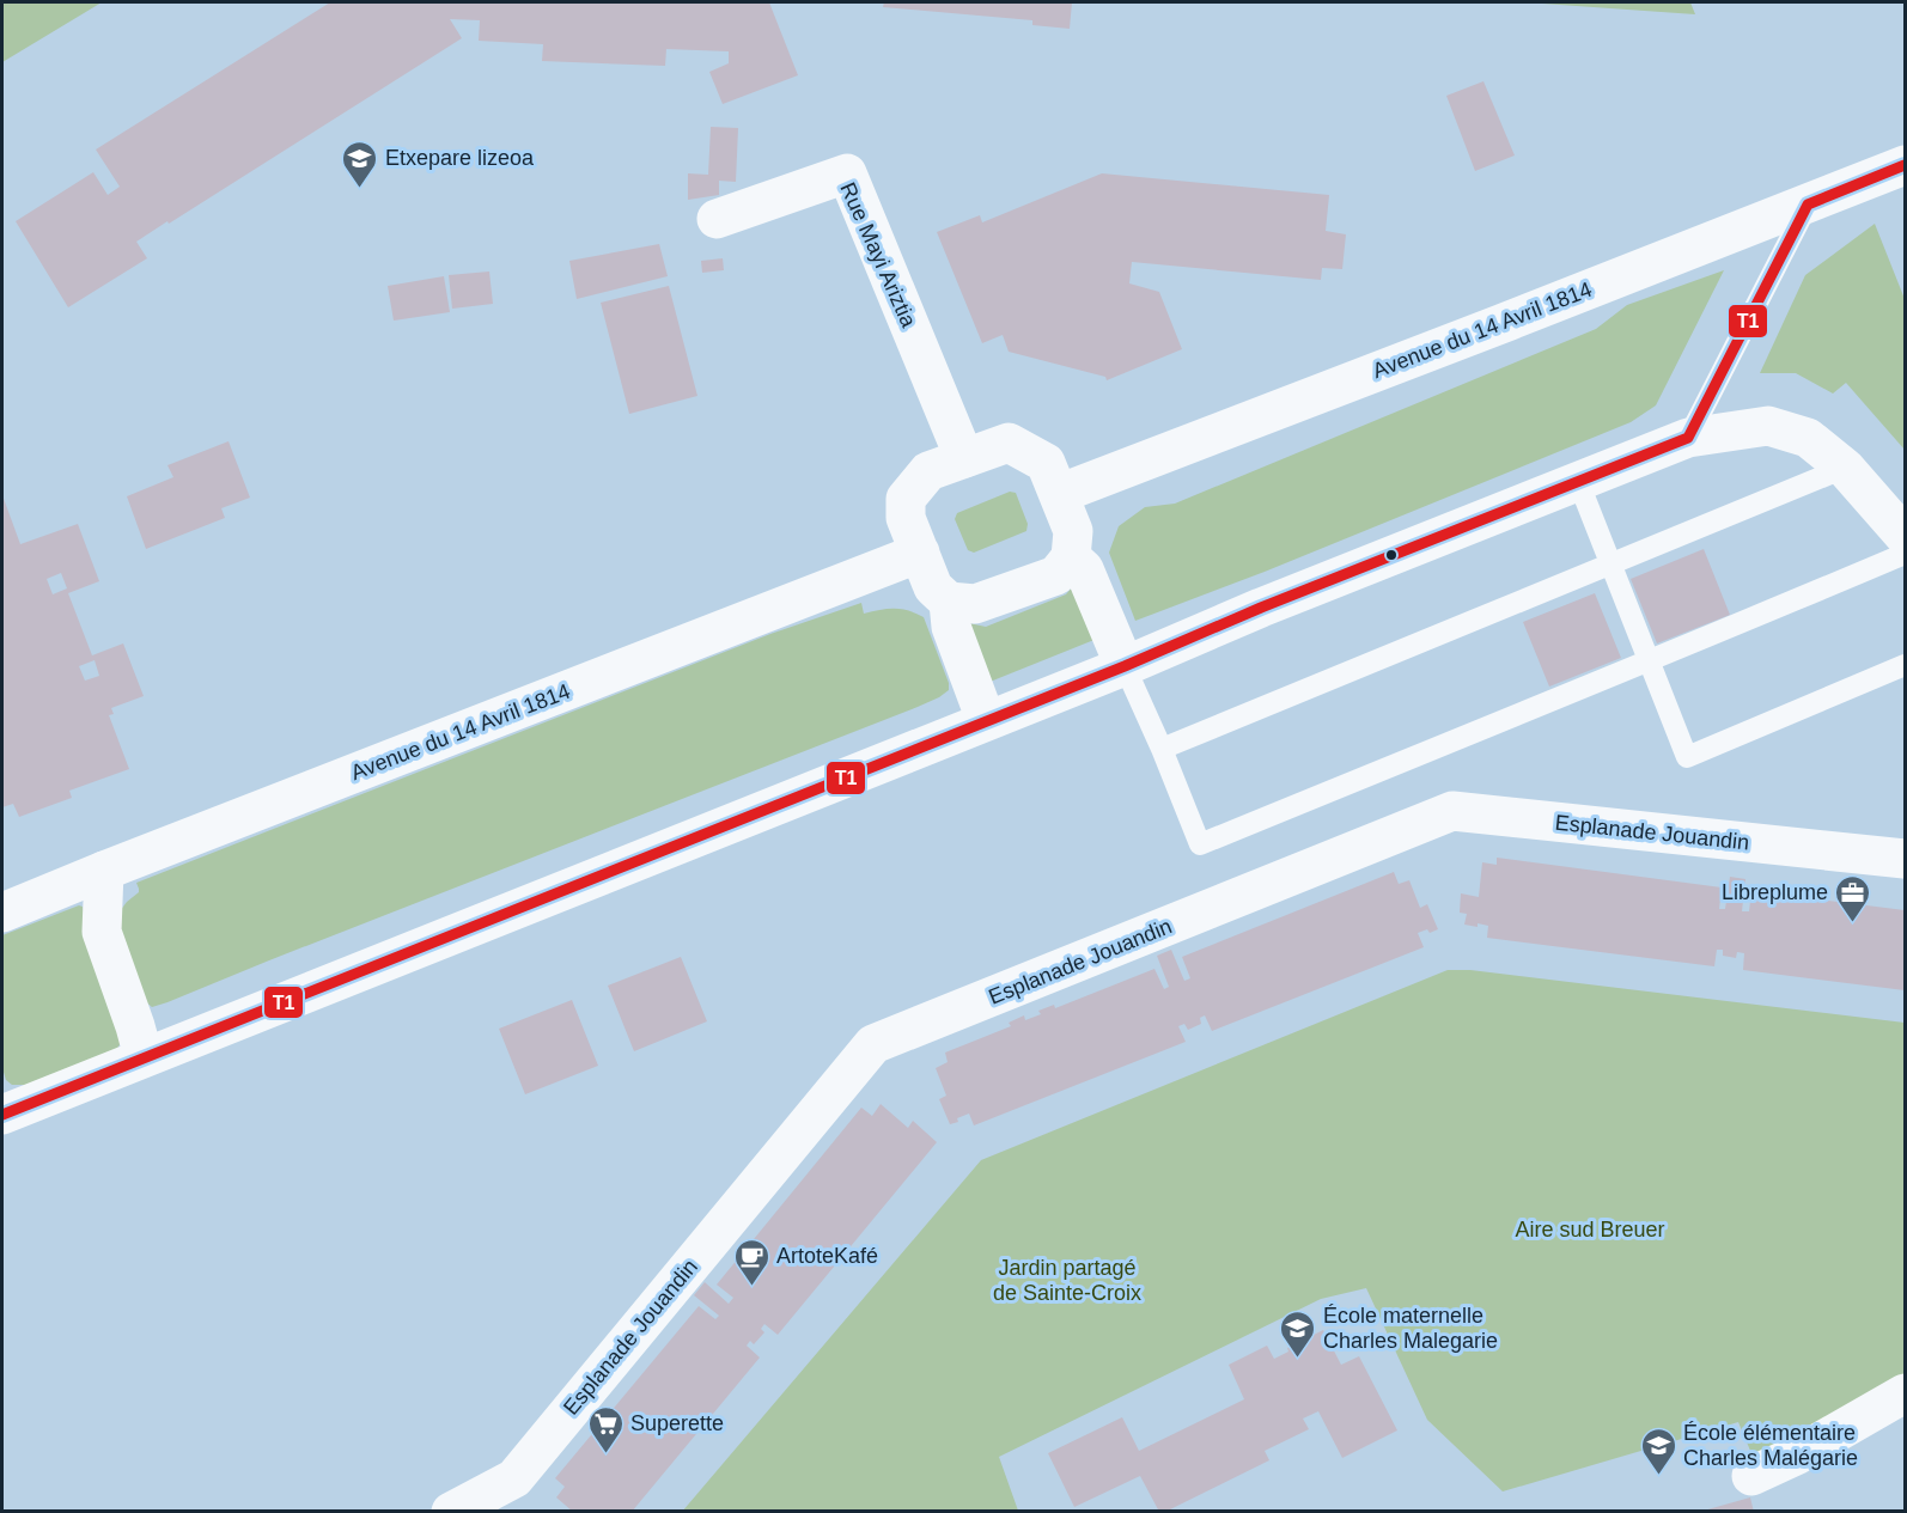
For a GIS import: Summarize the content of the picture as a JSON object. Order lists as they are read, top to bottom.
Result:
{
  "streets": {
    "street": ["Rue Mayi Ariztia", "Avenue du 14 Avril 1814", "Esplanade Jouandin"]
  },
  "crossings": [
    ["Rue Mayi Ariztia", "Avenue du 14 Avril 1814"]
  ],
  "parks": ["Aire sud Breuer", "Jardin partagé de Sainte-Croix"],
  "places": {
    "school or university": ["Etxepare lizeoa", "École maternelle Charles Malegarie", "École élémentaire Charles Malégarie"],
    "office": ["Libreplume"],
    "cafe": ["ArtoteKafé"],
    "supermarket": ["Superette"]
  },
  "lines": ["transit line T1"]
}
